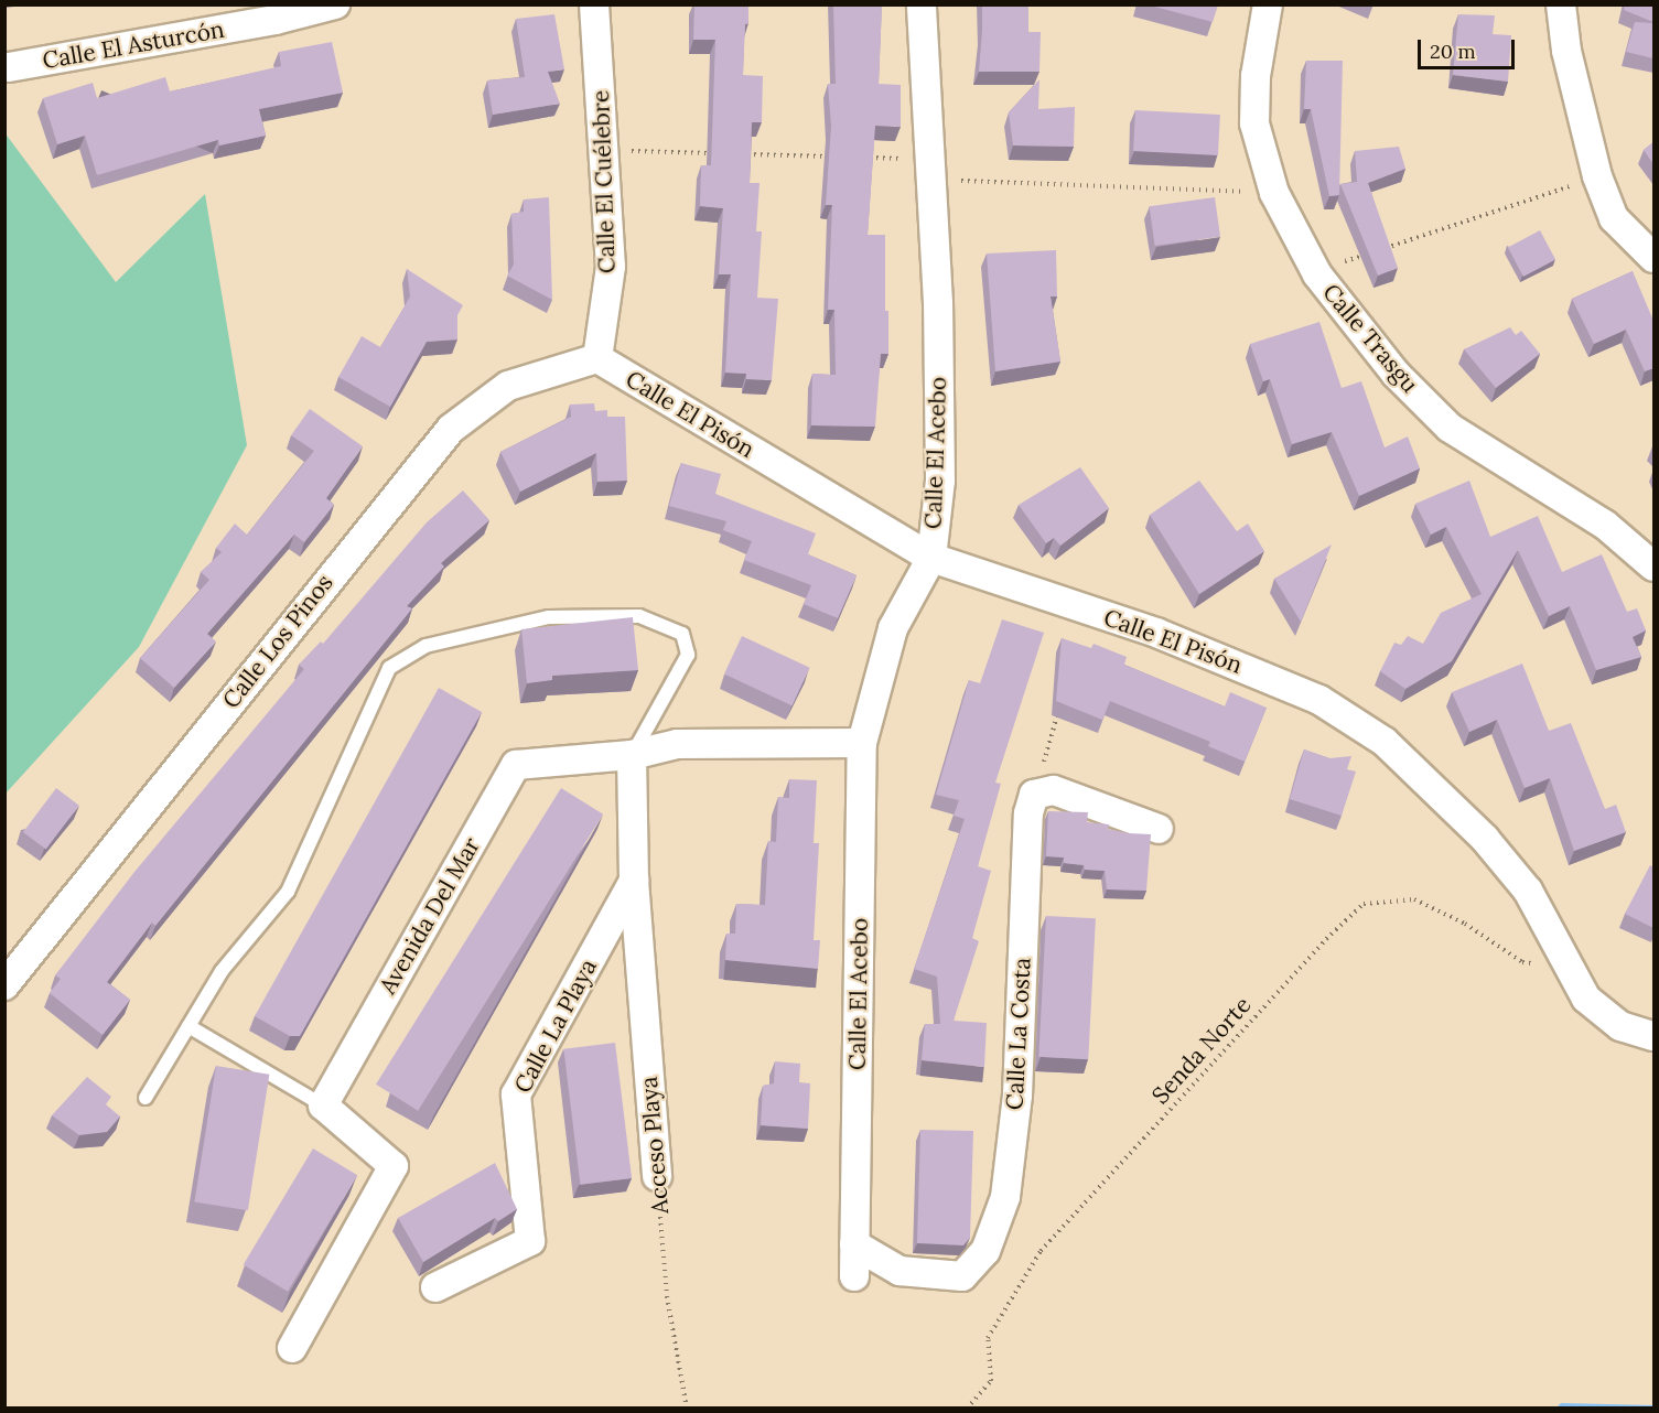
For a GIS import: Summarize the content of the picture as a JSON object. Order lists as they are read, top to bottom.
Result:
{
  "streets": {
    "street": [
      "Calle El Asturcón",
      "Calle El Cuélebre",
      "Calle Trasgu",
      "Calle El Pisón",
      "Calle El Acebo",
      "Calle Los Pinos",
      "Avenida Del Mar",
      "Calle La Playa",
      "Calle La Costa",
      "Acceso Playa"
    ],
    "path": ["Senda Norte"]
  },
  "crossings": [
    ["Calle El Cuélebre", "Calle El Pisón"],
    ["Calle El Cuélebre", "Calle Los Pinos"],
    ["Calle El Pisón", "Calle El Acebo"],
    ["Calle El Pisón", "Calle Los Pinos"],
    ["Calle El Pisón", "Senda Norte"],
    ["Calle El Acebo", "Avenida Del Mar"],
    ["Calle El Acebo", "Calle La Costa"],
    ["Avenida Del Mar", "Calle La Playa"],
    ["Calle La Playa", "Acceso Playa"]
  ],
  "scale_bar": "20 m"
}
